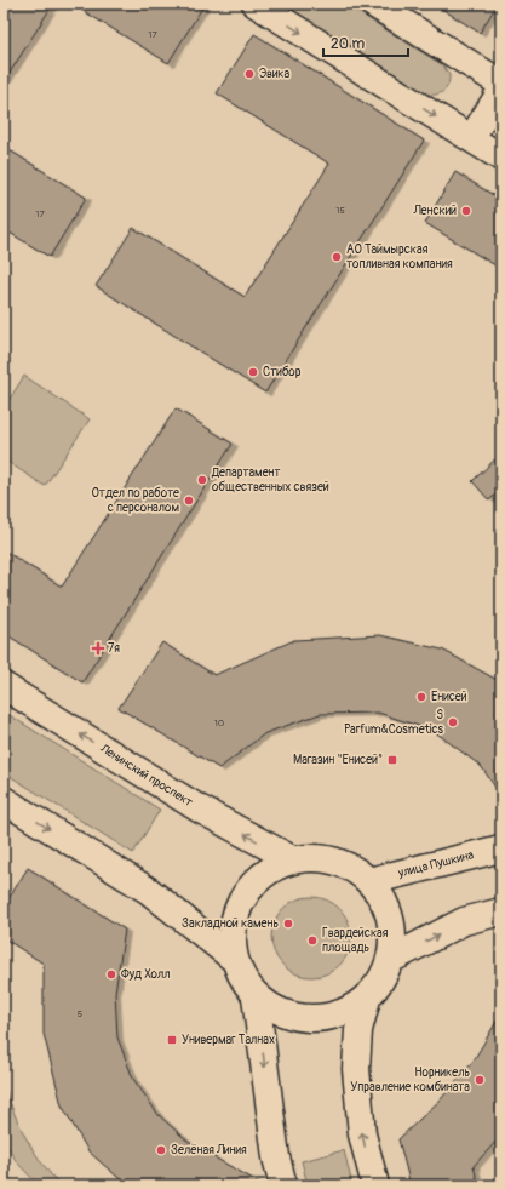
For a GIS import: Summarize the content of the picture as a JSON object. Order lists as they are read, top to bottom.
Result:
{
  "streets": {
    "main road": ["Ленинский проспект", "улица Пушкина"]
  },
  "crossings": [
    ["Ленинский проспект", "улица Пушкина"]
  ],
  "places": {
    "other": [
      "Эвика",
      "Ленский",
      "АО Таймырская топливная компания",
      "Стибор",
      "Департамент общественных связей",
      "Отдел по работе с персоналом",
      "Енисей",
      "S Parfum&Cosmetics",
      "Закладной камень",
      "Гвардейская площадь",
      "Фуд Холл",
      "Норникель Управление комбината",
      "Зелёная Линия"
    ],
    "health": ["7я"],
    "transit": ["Магазин \"Енисей\"", "Универмаг Талнах"]
  },
  "house_numbers": [
    "17",
    "15",
    "17",
    "10",
    "5"
  ],
  "scale_bar": "20 m"
}
